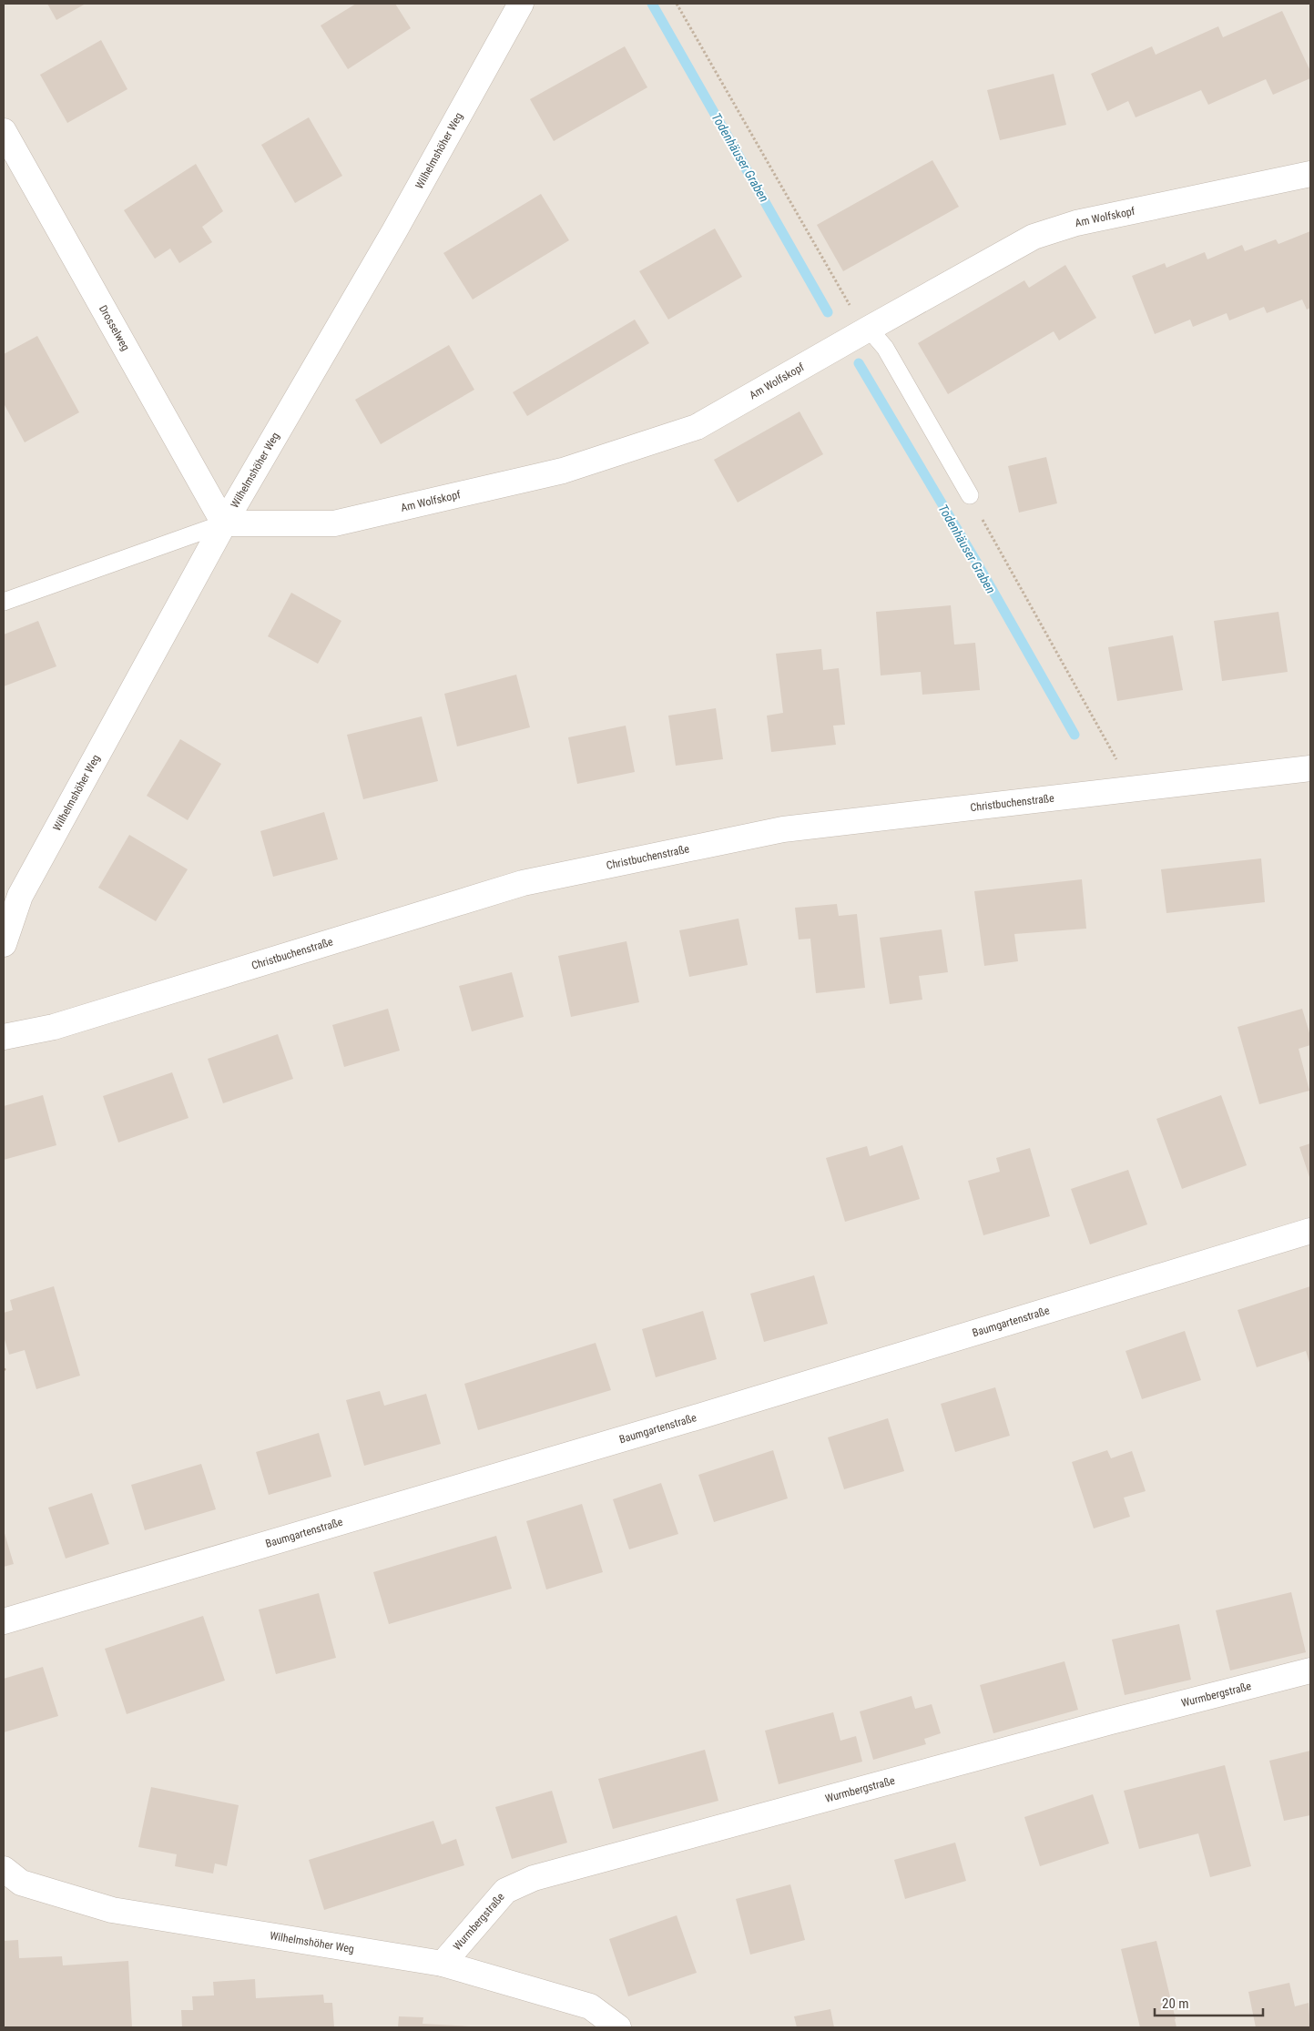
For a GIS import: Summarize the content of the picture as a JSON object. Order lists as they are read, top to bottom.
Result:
{
  "streets": {
    "street": [
      "Wilhelmshöher Weg",
      "Am Wolfskopf",
      "Drosselweg",
      "Christbuchenstraße",
      "Baumgartenstraße",
      "Wurmbergstraße"
    ]
  },
  "crossings": [
    ["Wilhelmshöher Weg", "Am Wolfskopf"],
    ["Wilhelmshöher Weg", "Drosselweg"],
    ["Wilhelmshöher Weg", "Wurmbergstraße"],
    ["Am Wolfskopf", "Drosselweg"]
  ],
  "water": ["Todenhäuser Graben"],
  "scale_bar": "20 m"
}
